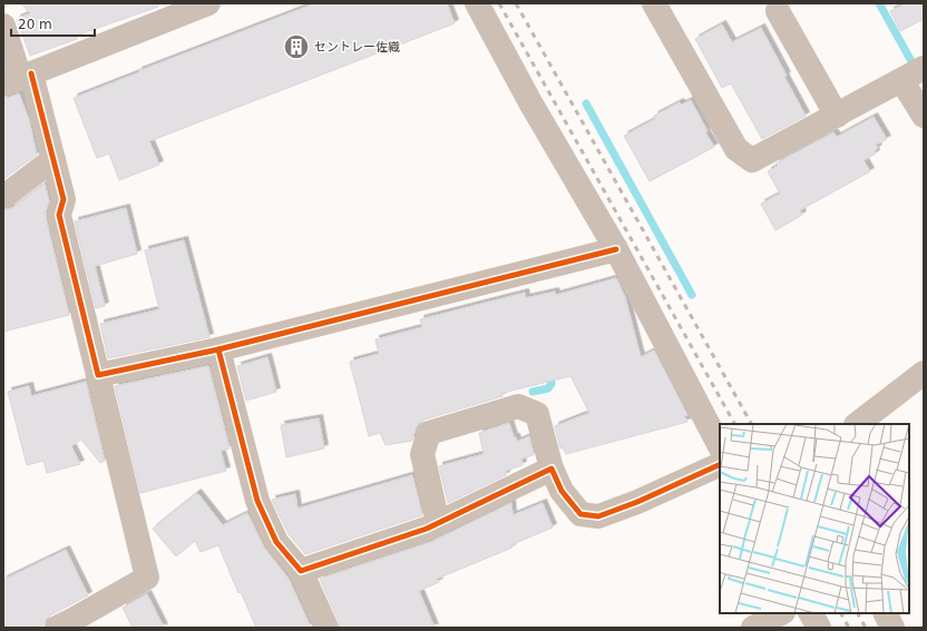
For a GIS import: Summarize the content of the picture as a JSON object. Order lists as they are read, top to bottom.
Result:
{
  "places": {
    "building": ["セントレー佐織"]
  },
  "scale_bar": "20 m"
}
